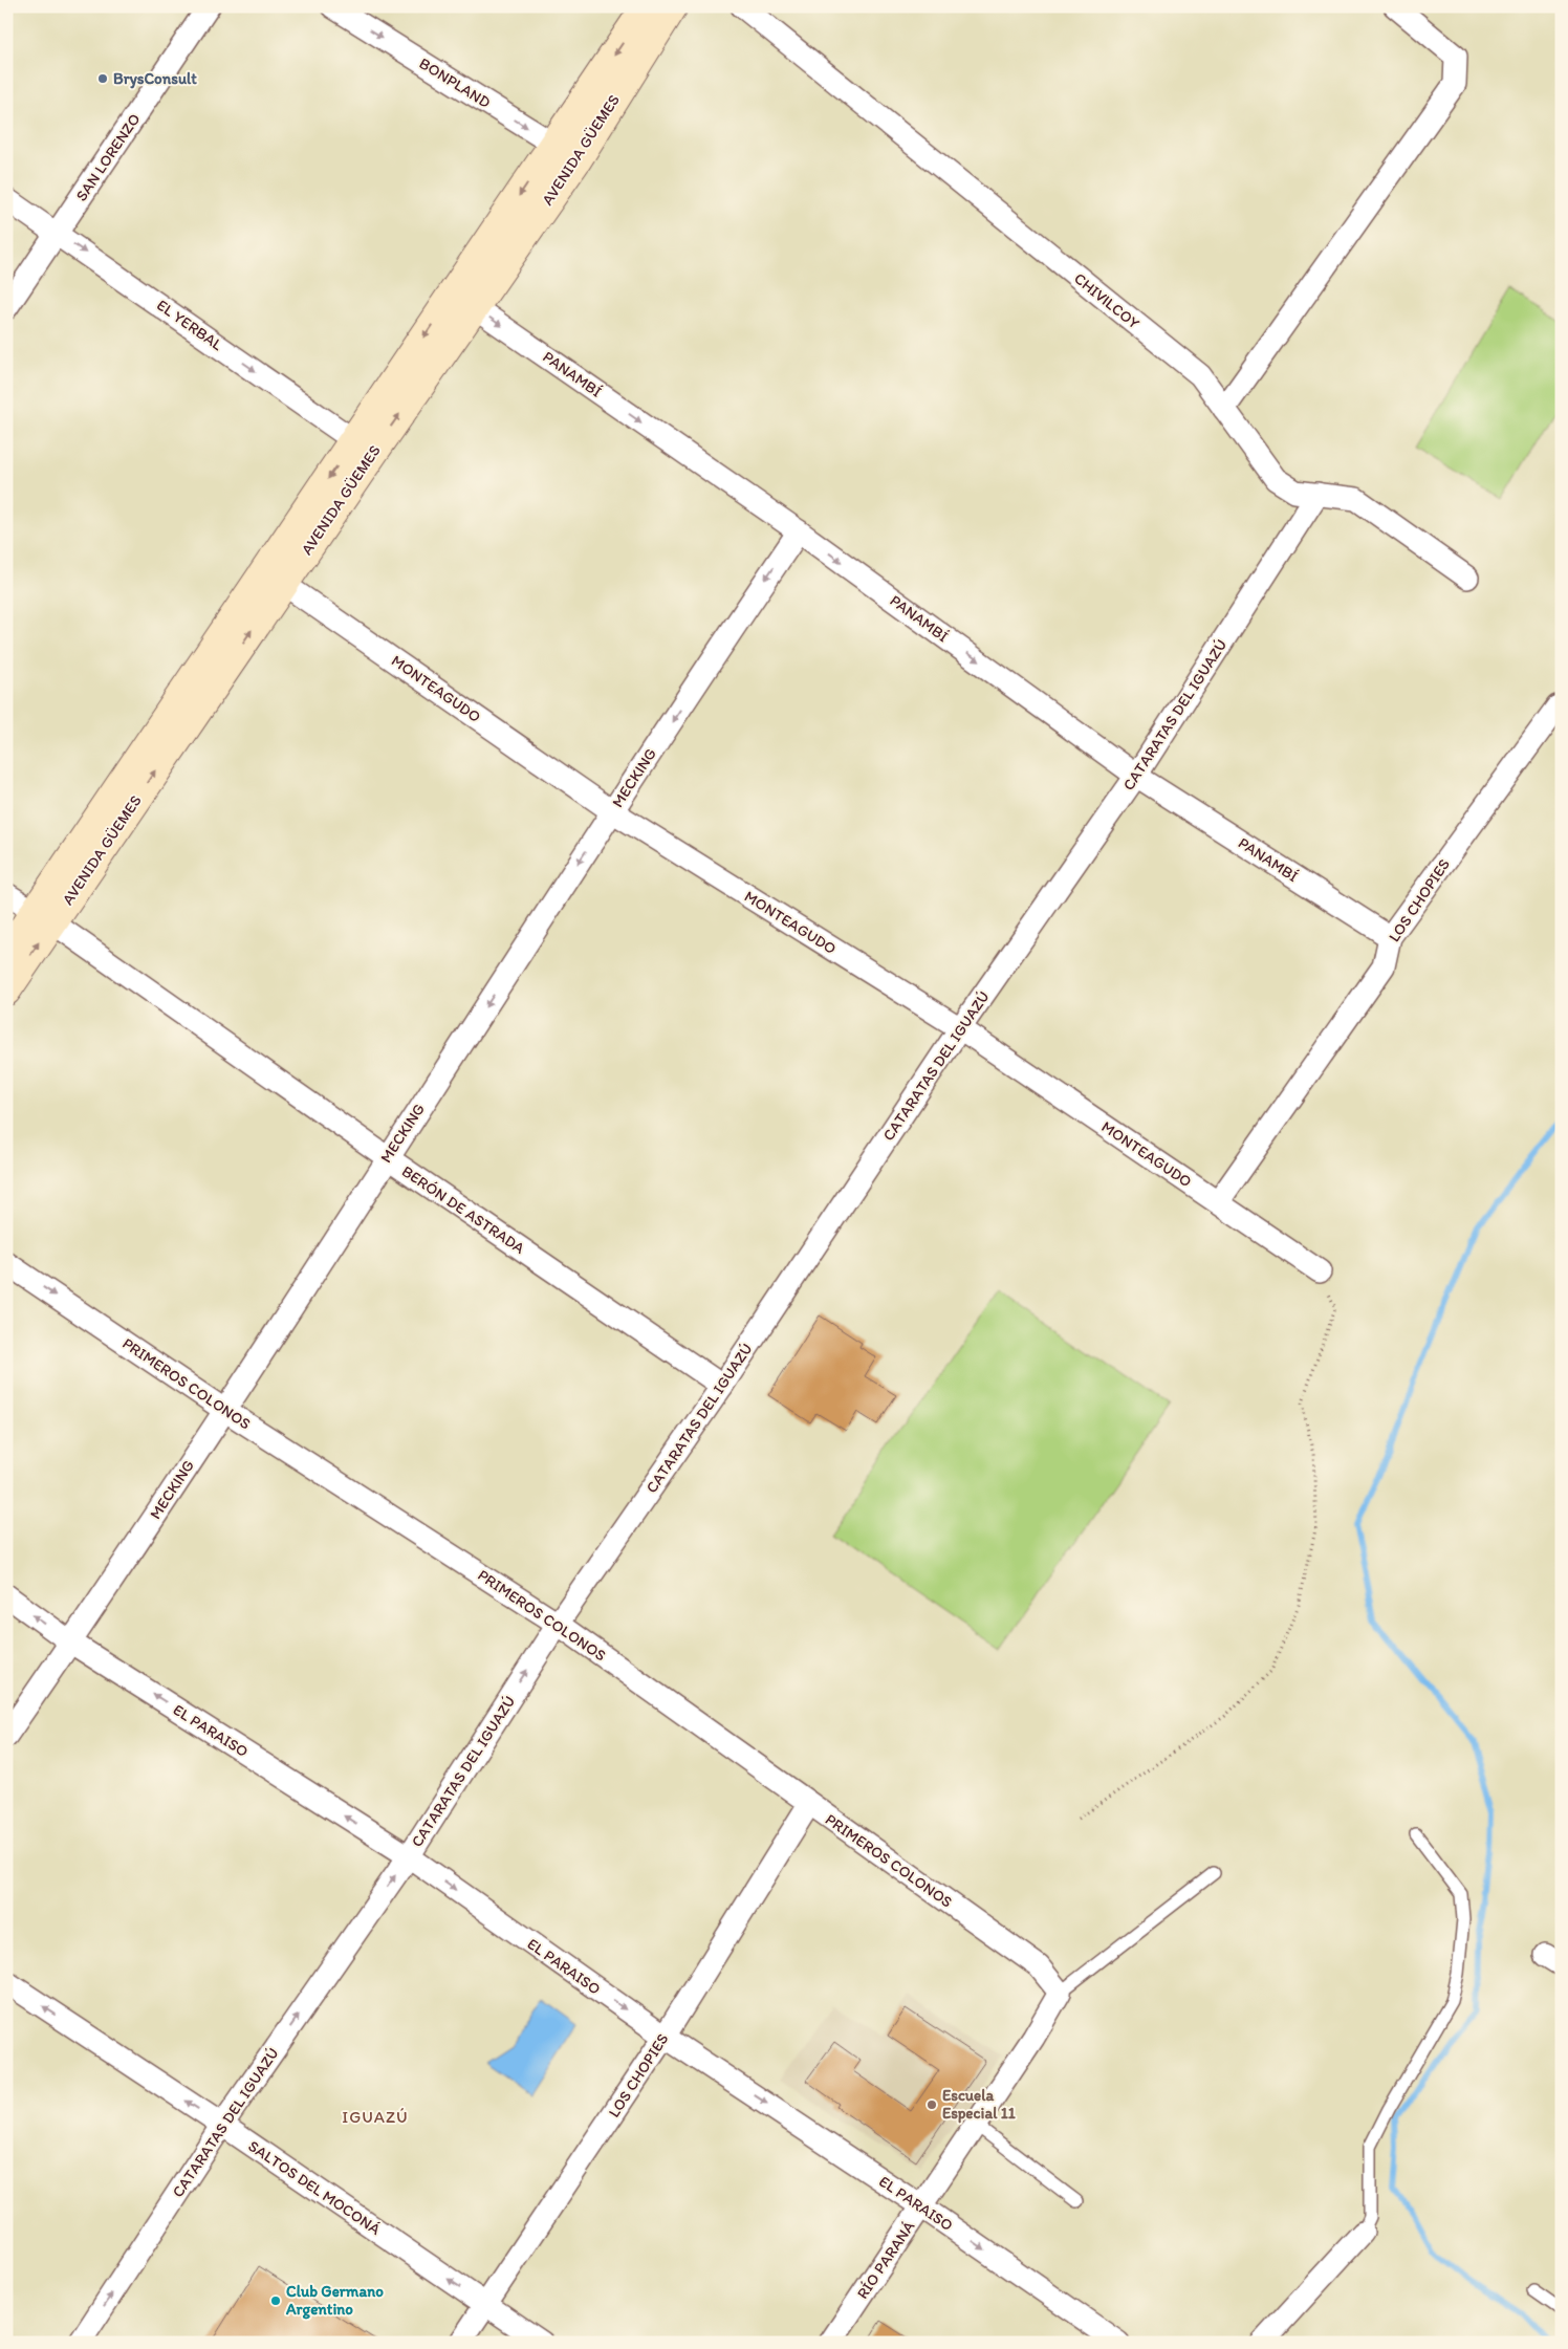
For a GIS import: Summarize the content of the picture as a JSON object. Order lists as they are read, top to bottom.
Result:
{
  "streets": {
    "main road": ["AVENIDA GÜEMES"],
    "street": [
      "BONPLAND",
      "SAN LORENZO",
      "CHIVILCOY",
      "EL YERBAL",
      "PANAMBÍ",
      "MONTEAGUDO",
      "CATARATAS DEL IGUAZÚ",
      "MECKING",
      "LOS CHOPIES",
      "BERÓN DE ASTRADA",
      "PRIMEROS COLONOS",
      "EL PARAISO",
      "SALTOS DEL MOCONÁ",
      "RÍO PARANÁ"
    ]
  },
  "crossings": [
    ["BONPLAND", "AVENIDA GÜEMES"],
    ["AVENIDA GÜEMES", "EL YERBAL"],
    ["AVENIDA GÜEMES", "PANAMBÍ"],
    ["AVENIDA GÜEMES", "MONTEAGUDO"],
    ["AVENIDA GÜEMES", "BERÓN DE ASTRADA"],
    ["SAN LORENZO", "EL YERBAL"],
    ["CHIVILCOY", "CATARATAS DEL IGUAZÚ"],
    ["PANAMBÍ", "CATARATAS DEL IGUAZÚ"],
    ["PANAMBÍ", "MECKING"],
    ["PANAMBÍ", "LOS CHOPIES"],
    ["MONTEAGUDO", "CATARATAS DEL IGUAZÚ"],
    ["MONTEAGUDO", "MECKING"],
    ["MONTEAGUDO", "LOS CHOPIES"],
    ["CATARATAS DEL IGUAZÚ", "BERÓN DE ASTRADA"],
    ["CATARATAS DEL IGUAZÚ", "PRIMEROS COLONOS"],
    ["CATARATAS DEL IGUAZÚ", "EL PARAISO"],
    ["CATARATAS DEL IGUAZÚ", "SALTOS DEL MOCONÁ"],
    ["MECKING", "BERÓN DE ASTRADA"],
    ["MECKING", "PRIMEROS COLONOS"],
    ["MECKING", "EL PARAISO"],
    ["LOS CHOPIES", "PRIMEROS COLONOS"],
    ["LOS CHOPIES", "EL PARAISO"],
    ["LOS CHOPIES", "SALTOS DEL MOCONÁ"],
    ["PRIMEROS COLONOS", "RÍO PARANÁ"],
    ["EL PARAISO", "RÍO PARANÁ"]
  ],
  "one_way": [
    "BONPLAND",
    "EL YERBAL",
    "PANAMBÍ",
    "CATARATAS DEL IGUAZÚ",
    "MECKING",
    "SALTOS DEL MOCONÁ"
  ],
  "districts": ["IGUAZÚ"],
  "places": ["BrysConsult", "Escuela Especial 11", "Club Germano Argentino"]
}
